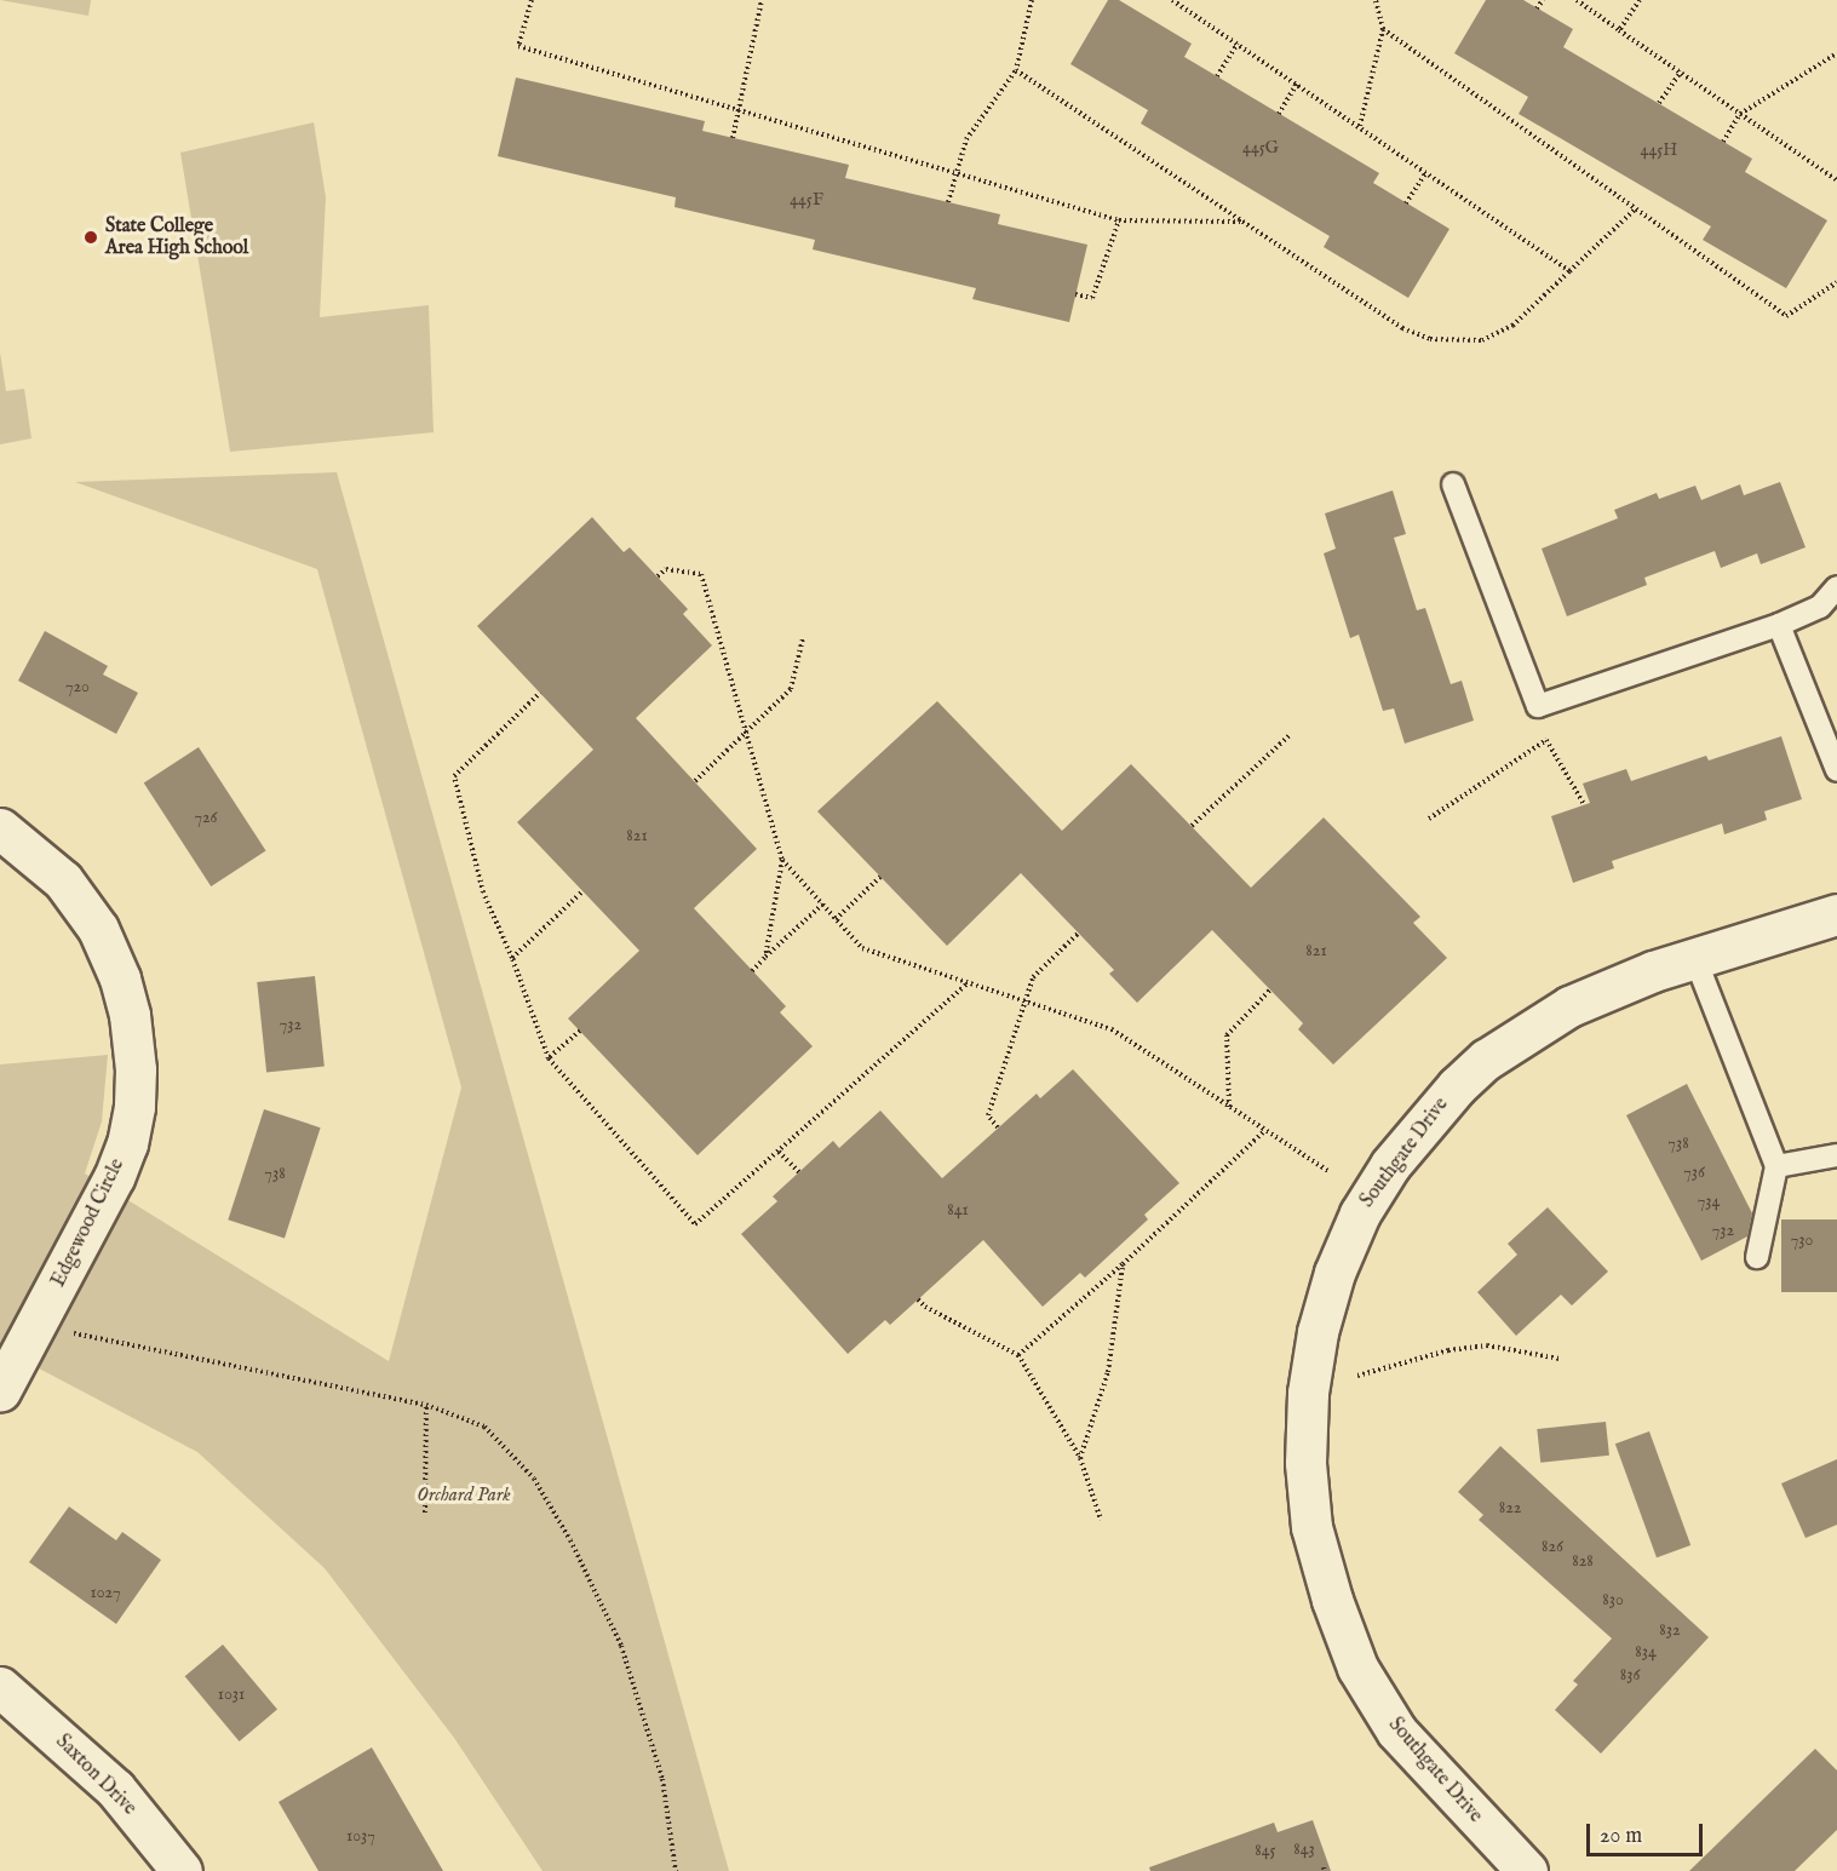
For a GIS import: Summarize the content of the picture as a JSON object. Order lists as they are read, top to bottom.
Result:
{
  "streets": {
    "street": ["Southgate Drive", "Edgewood Circle", "Saxton Drive"]
  },
  "parks": ["Orchard Park"],
  "places": ["State College Area High School"],
  "house_numbers": [
    "445G",
    "445H",
    "445F",
    "720",
    "726",
    "821",
    "821",
    "732",
    "738",
    "736",
    "738",
    "734",
    "841",
    "732",
    "730",
    "822",
    "826",
    "828",
    "1027",
    "830",
    "832",
    "834",
    "836",
    "1031",
    "1037",
    "843",
    "845"
  ],
  "scale_bar": "20 m"
}
